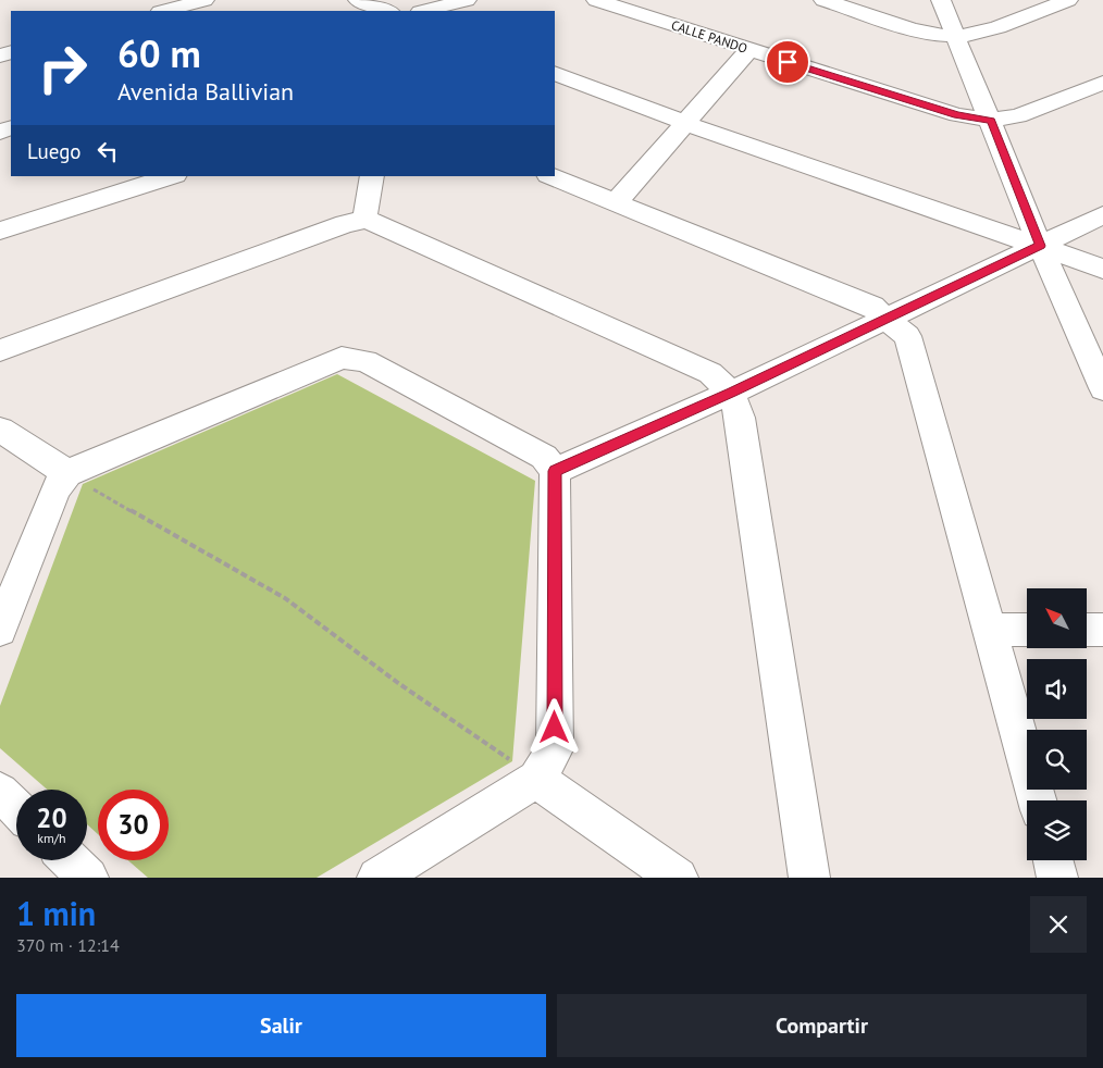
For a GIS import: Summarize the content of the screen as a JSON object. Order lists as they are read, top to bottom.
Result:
{
  "streets": {
    "street": ["CALLE PANDO"]
  },
  "north": "top left",
  "page": {
    "turn": ["60 m", "Avenida Ballivian"],
    "then": "Luego",
    "speed": "20 km/h",
    "limit": "30",
    "heading": ["1 min", "370 m · 12:14"],
    "buttons": ["Salir", "Compartir"]
  }
}
